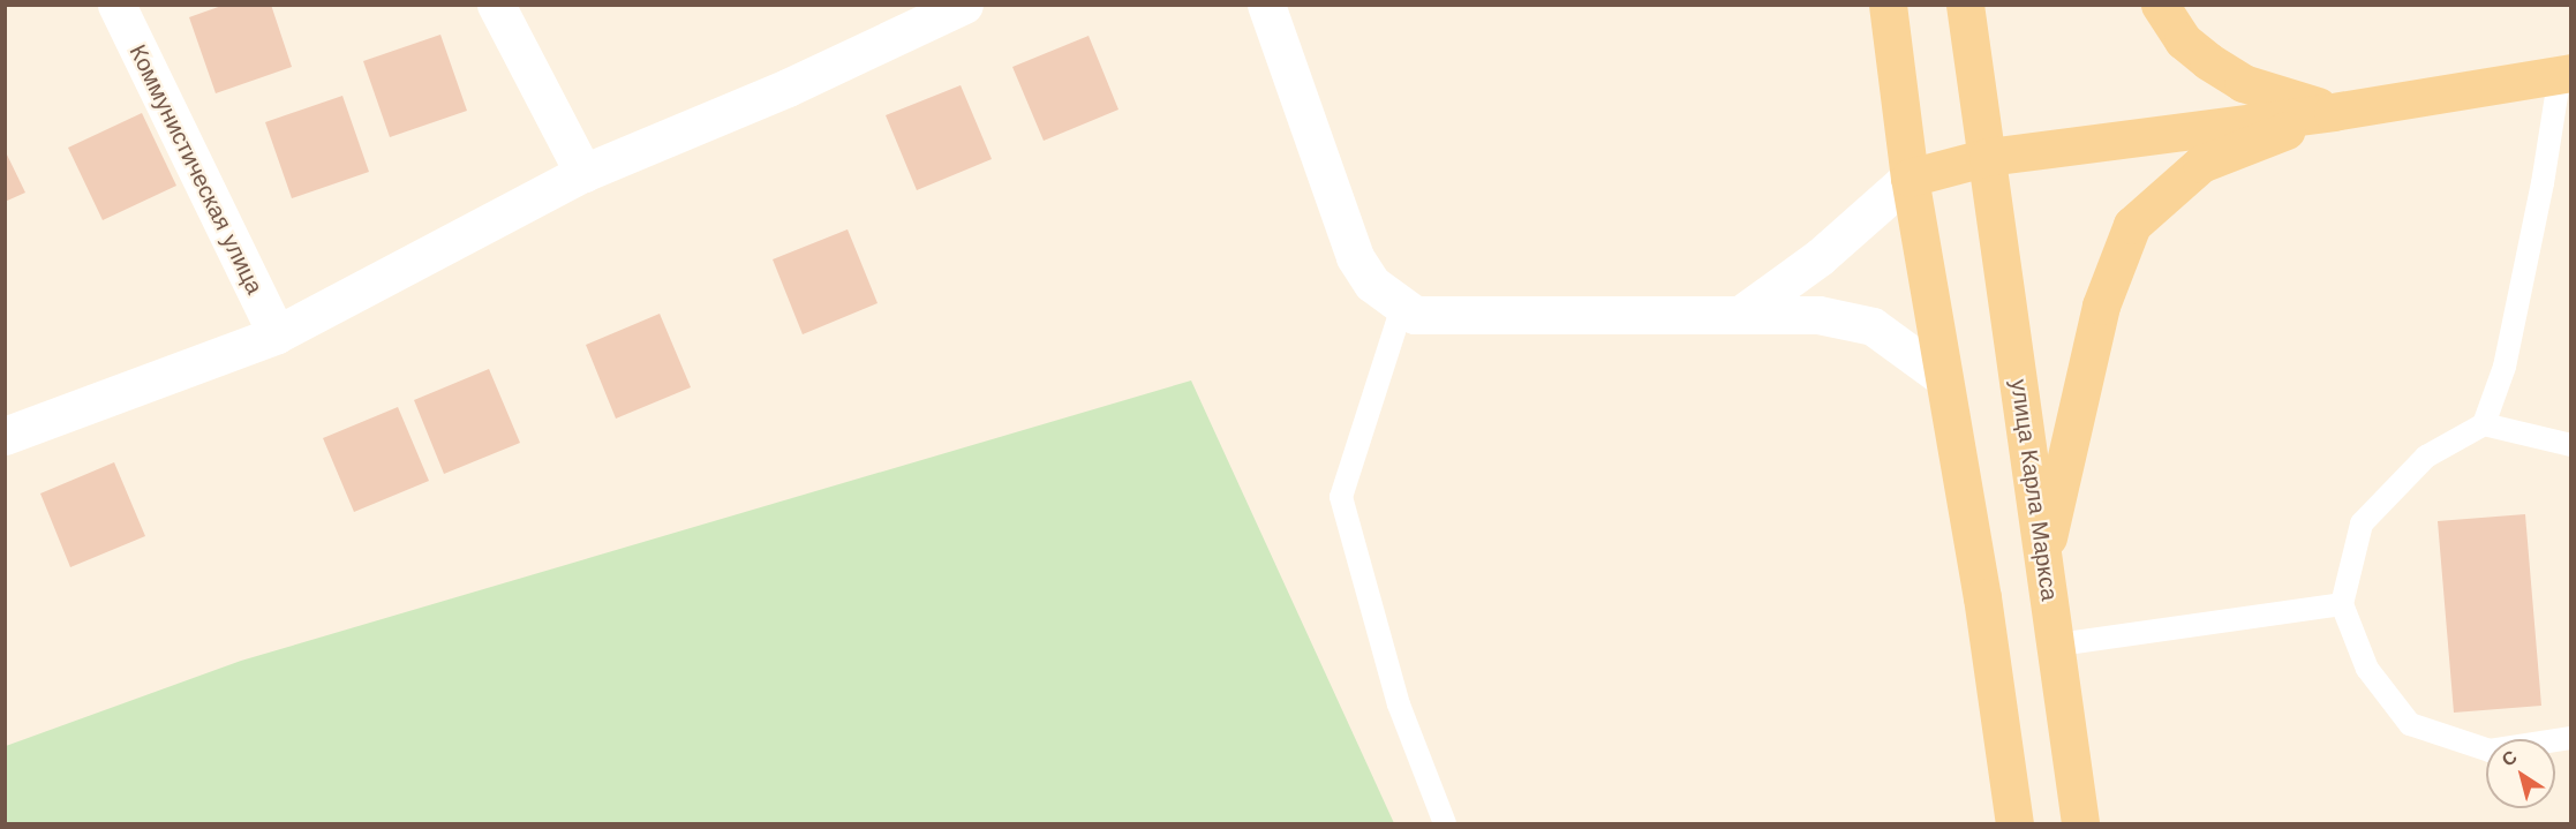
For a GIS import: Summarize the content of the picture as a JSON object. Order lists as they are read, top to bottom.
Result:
{
  "streets": {
    "main road": ["улица Карла Маркса"],
    "street": ["Коммунистическая улица"]
  },
  "north": "top left"
}
